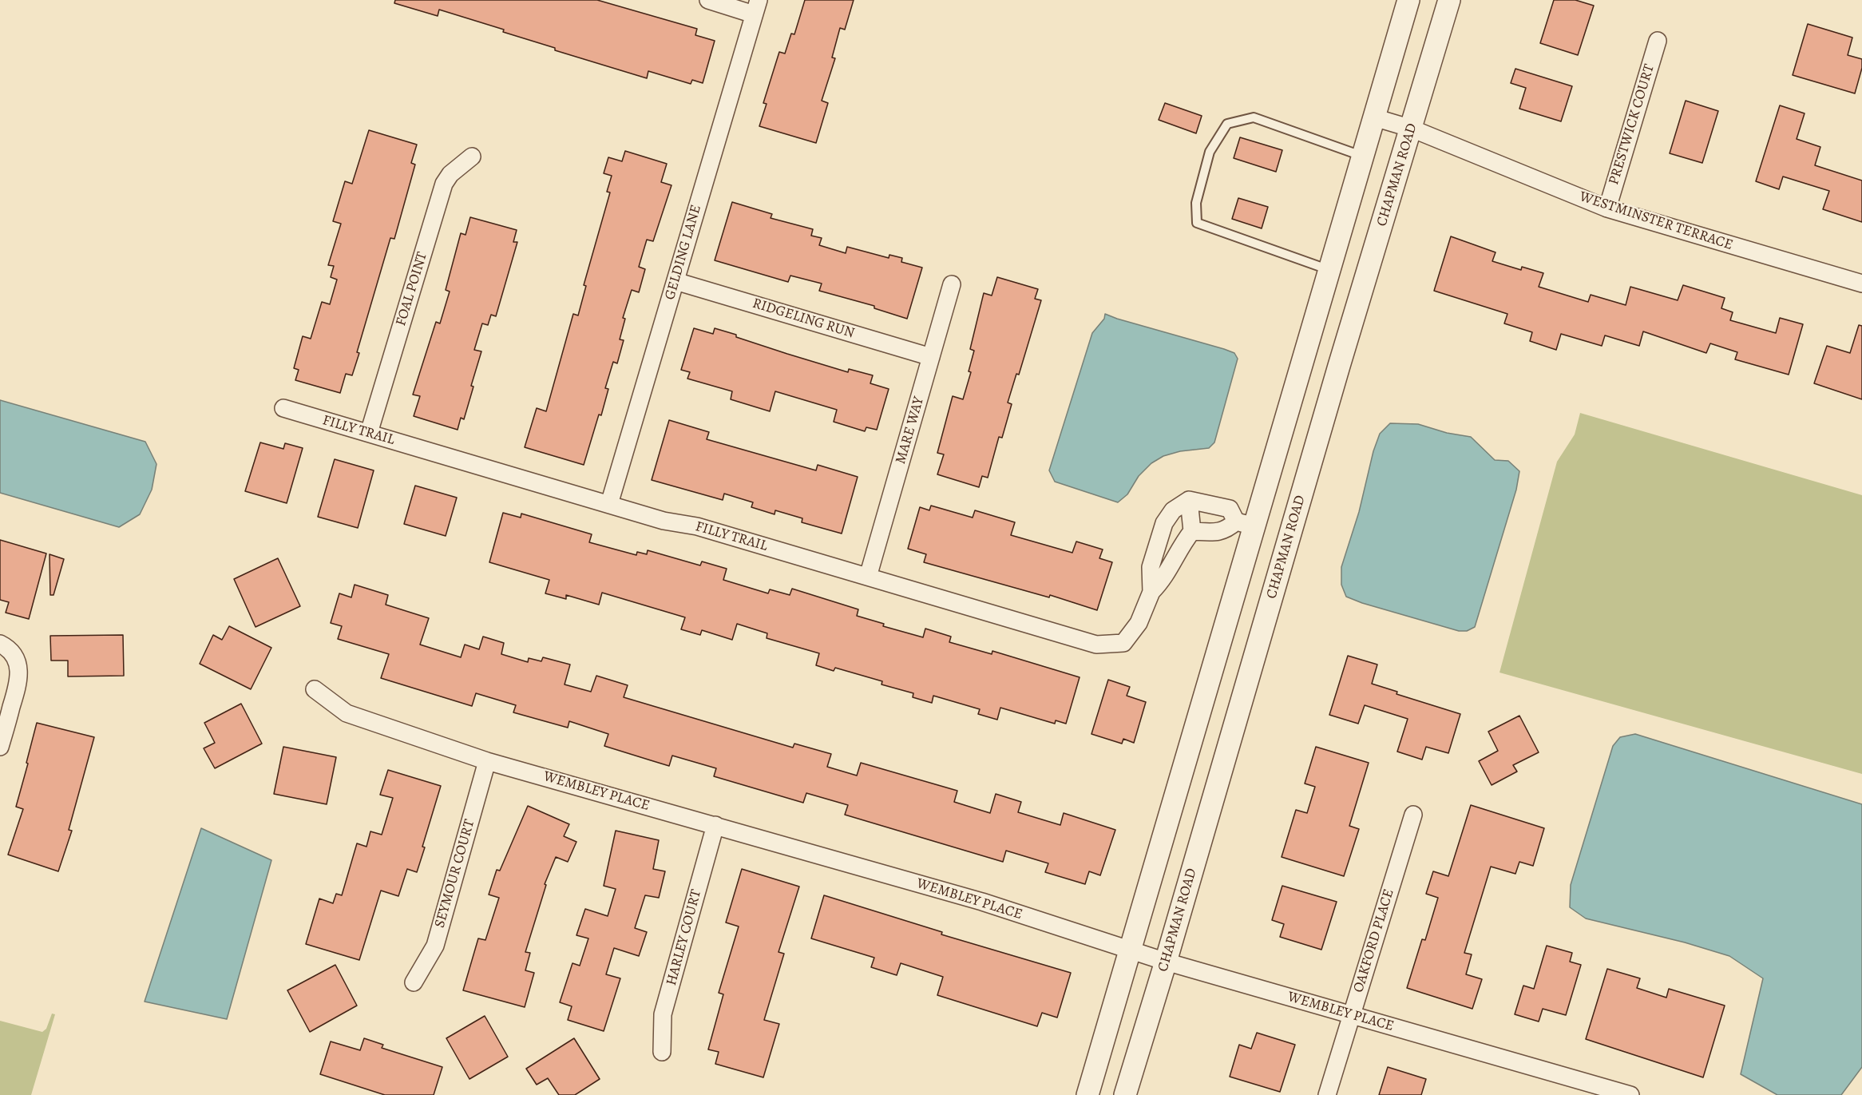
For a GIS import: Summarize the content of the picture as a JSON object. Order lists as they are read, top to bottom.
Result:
{
  "streets": {
    "street": [
      "PRESTWICK COURT",
      "CHAPMAN ROAD",
      "WESTMINSTER TERRACE",
      "GELDING LANE",
      "FOAL POINT",
      "RIDGELING RUN",
      "FILLY TRAIL",
      "MARE WAY",
      "WEMBLEY PLACE",
      "SEYMOUR COURT",
      "HARLEY COURT",
      "OAKFORD PLACE"
    ]
  },
  "crossings": [
    ["PRESTWICK COURT", "WESTMINSTER TERRACE"],
    ["CHAPMAN ROAD", "WESTMINSTER TERRACE"],
    ["CHAPMAN ROAD", "WEMBLEY PLACE"],
    ["GELDING LANE", "RIDGELING RUN"],
    ["GELDING LANE", "FILLY TRAIL"],
    ["FOAL POINT", "FILLY TRAIL"],
    ["RIDGELING RUN", "MARE WAY"],
    ["FILLY TRAIL", "MARE WAY"],
    ["WEMBLEY PLACE", "SEYMOUR COURT"],
    ["WEMBLEY PLACE", "HARLEY COURT"],
    ["WEMBLEY PLACE", "OAKFORD PLACE"]
  ]
}
